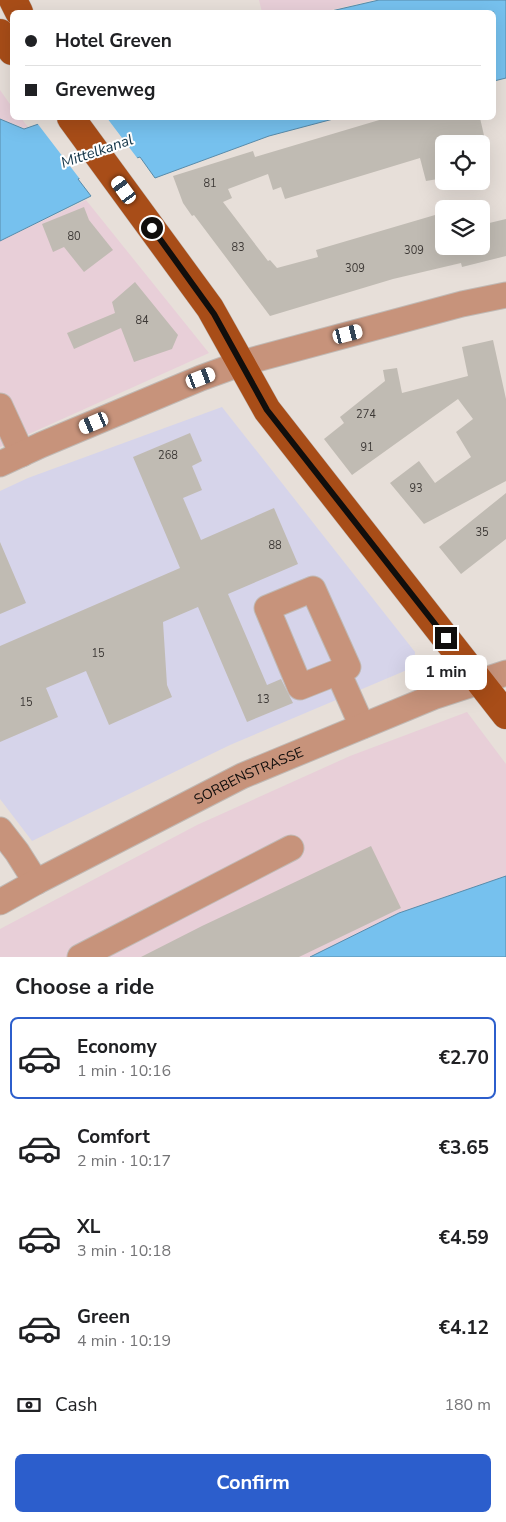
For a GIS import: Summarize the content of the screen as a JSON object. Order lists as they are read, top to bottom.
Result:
{
  "streets": {
    "street": ["SORBENSTRASSE"]
  },
  "water": ["Mittelkanal"],
  "house_numbers": [
    "81",
    "80",
    "83",
    "309",
    "309",
    "84",
    "274",
    "91",
    "268",
    "93",
    "35",
    "88",
    "15",
    "13",
    "15"
  ],
  "page": {
    "banner": ["Hotel Greven", "Grevenweg"],
    "bubble": "1 min",
    "heading": "Choose a ride",
    "list": [
      {
        "name": "Economy",
        "note": "1 min · 10:16",
        "value": "€2.70"
      },
      {
        "name": "Comfort",
        "note": "2 min · 10:17",
        "value": "€3.65"
      },
      {
        "name": "XL",
        "note": "3 min · 10:18",
        "value": "€4.59"
      },
      {
        "name": "Green",
        "note": "4 min · 10:19",
        "value": "€4.12"
      }
    ],
    "pay": ["Cash", "180 m"],
    "buttons": "Confirm"
  }
}
